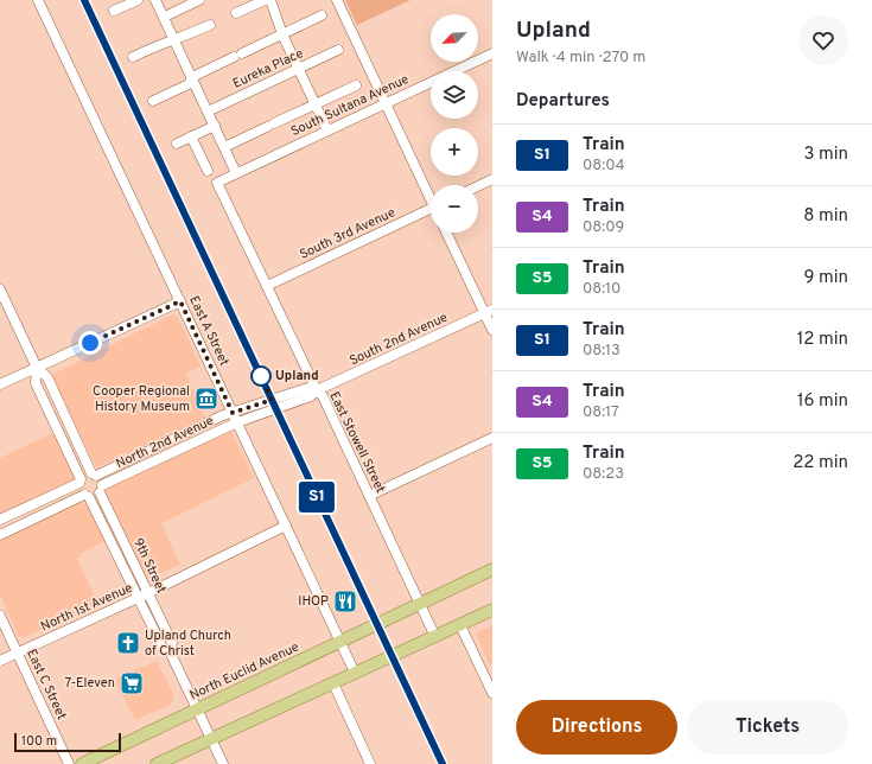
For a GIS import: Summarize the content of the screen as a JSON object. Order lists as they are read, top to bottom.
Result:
{
  "streets": {
    "main road": ["North Euclid Avenue"],
    "street": [
      "Eureka Place",
      "South Sultana Avenue",
      "South 3rd Avenue",
      "East A Street",
      "South 2nd Avenue",
      "North 2nd Avenue",
      "East Stowell Street",
      "9th Street",
      "North 1st Avenue",
      "East C Street"
    ]
  },
  "crossings": [
    ["South Sultana Avenue", "East Stowell Street"],
    ["South 3rd Avenue", "East Stowell Street"],
    ["East A Street", "South 2nd Avenue"],
    ["East A Street", "North 2nd Avenue"],
    ["East A Street", "North 1st Avenue"],
    ["East A Street", "North Euclid Avenue"],
    ["South 2nd Avenue", "North 2nd Avenue"],
    ["South 2nd Avenue", "East Stowell Street"],
    ["North 2nd Avenue", "9th Street"],
    ["East Stowell Street", "North Euclid Avenue"],
    ["9th Street", "North 1st Avenue"],
    ["9th Street", "North Euclid Avenue"],
    ["North 1st Avenue", "East C Street"]
  ],
  "places": {
    "other": ["Upland"],
    "museum": ["Cooper Regional History Museum"],
    "restaurant": ["IHOP"],
    "church": ["Upland Church of Christ"],
    "supermarket": ["7-Eleven"]
  },
  "scale_bar": "100 m",
  "north": "bottom left",
  "page": {
    "on_map": "S1",
    "heading": [
      ["Upland", "Walk · 4 min · 270 m"],
      "Departures"
    ],
    "map_buttons": ["+", "−"],
    "list": [
      {
        "mark": "S1",
        "name": "Train",
        "note": "08:04",
        "value": "3 min"
      },
      {
        "mark": "S4",
        "name": "Train",
        "note": "08:09",
        "value": "8 min"
      },
      {
        "mark": "S5",
        "name": "Train",
        "note": "08:10",
        "value": "9 min"
      },
      {
        "mark": "S1",
        "name": "Train",
        "note": "08:13",
        "value": "12 min"
      },
      {
        "mark": "S4",
        "name": "Train",
        "note": "08:17",
        "value": "16 min"
      },
      {
        "mark": "S5",
        "name": "Train",
        "note": "08:23",
        "value": "22 min"
      }
    ],
    "buttons": ["Directions", "Tickets"],
    "scale": "100 m"
  }
}
